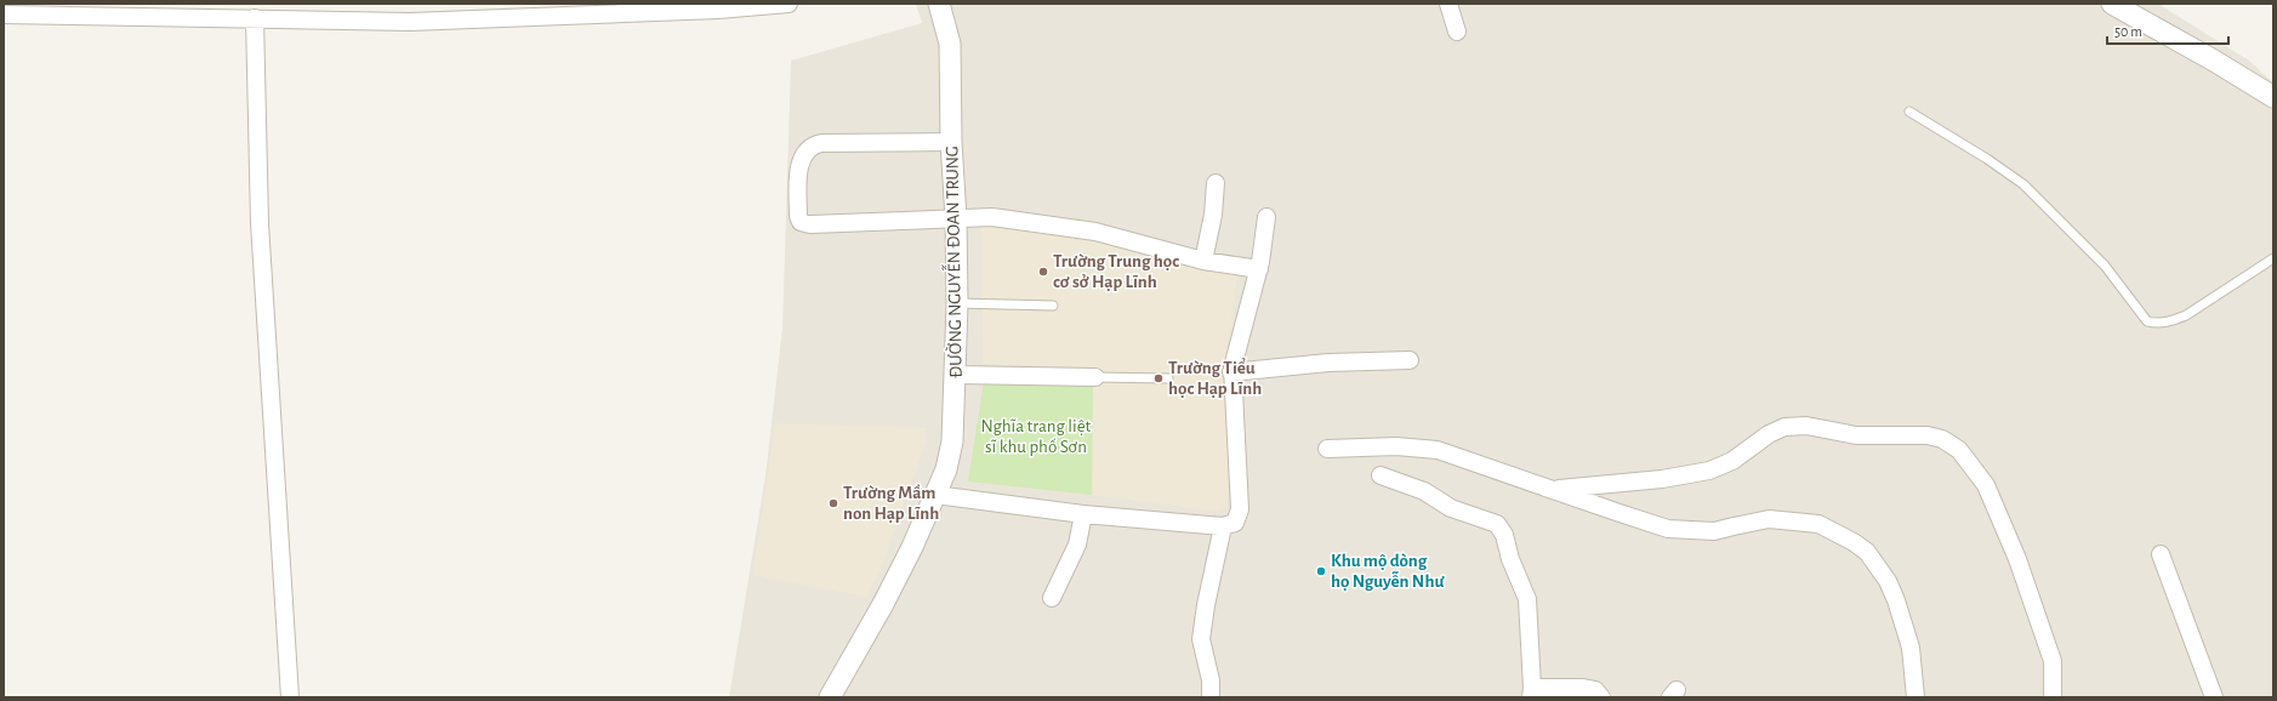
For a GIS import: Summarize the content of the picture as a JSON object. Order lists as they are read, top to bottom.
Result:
{
  "streets": {
    "street": ["ĐƯỜNG NGUYỄN ĐOAN TRUNG"]
  },
  "parks": ["Nghĩa trang liệt sĩ khu phố Sơn"],
  "places": [
    "Trường Trung học cơ sở Hạp Lĩnh",
    "Trường Tiểu học Hạp Lĩnh",
    "Trường Mầm non Hạp Lĩnh",
    "Khu mộ dòng họ Nguyễn Như"
  ],
  "scale_bar": "50 m"
}
